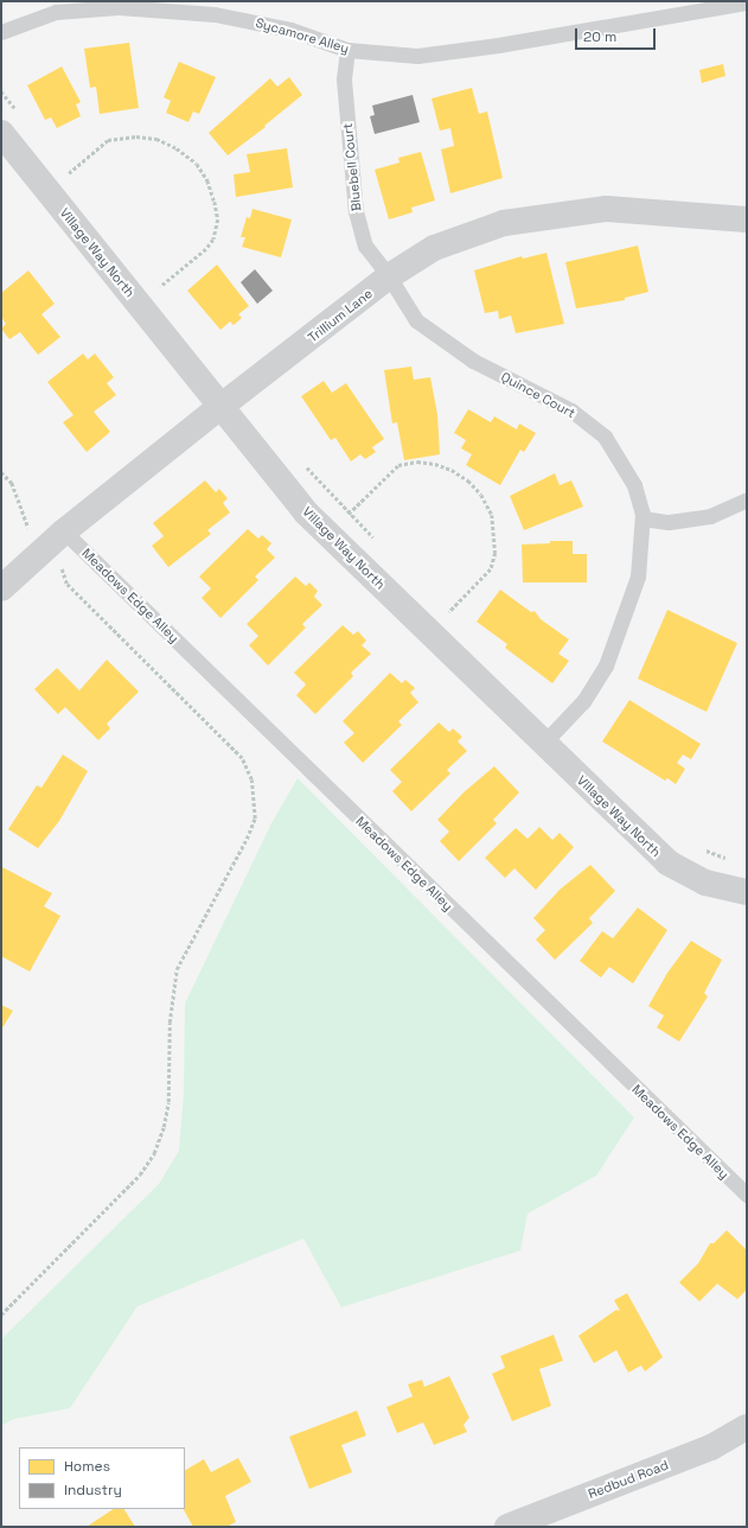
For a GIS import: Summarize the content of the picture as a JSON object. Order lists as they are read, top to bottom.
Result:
{
  "streets": {
    "street": ["Village Way North", "Trillium Lane", "Redbud Road"],
    "lane": [
      "Sycamore Alley",
      "Bluebell Court",
      "Quince Court",
      "Meadows Edge Alley"
    ]
  },
  "crossings": [
    ["Sycamore Alley", "Bluebell Court"],
    ["Bluebell Court", "Trillium Lane"],
    ["Bluebell Court", "Quince Court"],
    ["Village Way North", "Trillium Lane"],
    ["Village Way North", "Quince Court"],
    ["Trillium Lane", "Quince Court"],
    ["Trillium Lane", "Meadows Edge Alley"]
  ],
  "legend": ["Homes", "Industry"],
  "scale_bar": "20 m"
}
